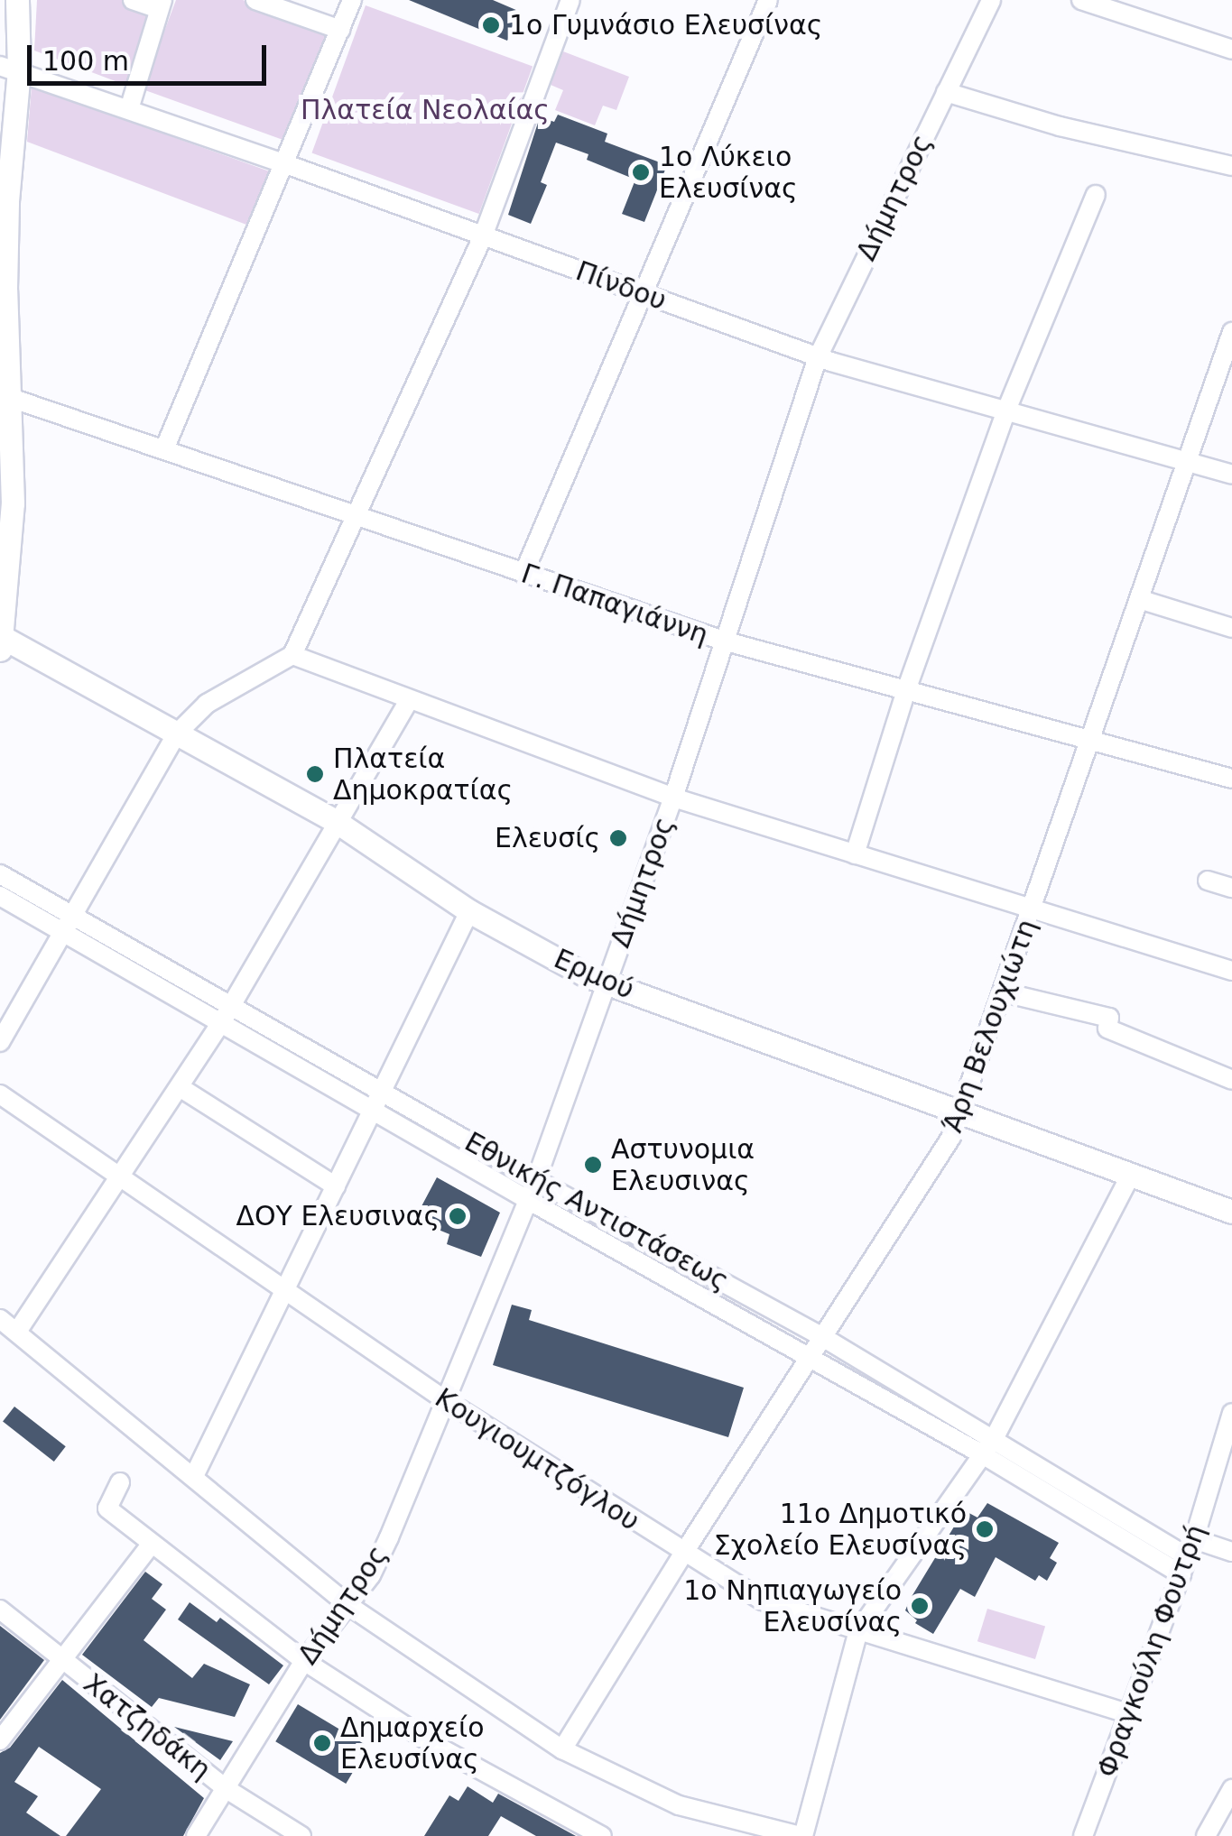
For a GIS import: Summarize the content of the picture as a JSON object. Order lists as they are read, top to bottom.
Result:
{
  "streets": {
    "main road": ["Ερμού"],
    "street": [
      "Δήμητρος",
      "Πίνδου",
      "Γ. Παπαγιάννη",
      "Άρη Βελουχιώτη",
      "Εθνικής Αντιστάσεως",
      "Κουγιουμτζόγλου",
      "Φραγκούλη Φουτρή",
      "Χατζηδάκη"
    ]
  },
  "crossings": [
    ["Δήμητρος", "Πίνδου"],
    ["Δήμητρος", "Γ. Παπαγιάννη"],
    ["Δήμητρος", "Ερμού"],
    ["Δήμητρος", "Εθνικής Αντιστάσεως"],
    ["Δήμητρος", "Κουγιουμτζόγλου"],
    ["Δήμητρος", "Χατζηδάκη"],
    ["Πίνδου", "Άρη Βελουχιώτη"],
    ["Γ. Παπαγιάννη", "Άρη Βελουχιώτη"],
    ["Ερμού", "Άρη Βελουχιώτη"],
    ["Άρη Βελουχιώτη", "Εθνικής Αντιστάσεως"],
    ["Άρη Βελουχιώτη", "Κουγιουμτζόγλου"],
    ["Εθνικής Αντιστάσεως", "Φραγκούλη Φουτρή"],
    ["Κουγιουμτζόγλου", "Φραγκούλη Φουτρή"]
  ],
  "parks": ["Πλατεία Νεολαίας"],
  "places": [
    "1ο Γυμνάσιο Ελευσίνας",
    "1ο Λύκειο Ελευσίνας",
    "Πλατεία Δημοκρατίας",
    "Ελευσίς",
    "Αστυνομια Ελευσινας",
    "ΔΟΥ Ελευσινας",
    "11ο Δημοτικό Σχολείο Ελευσίνας",
    "1ο Νηπιαγωγείο Ελευσίνας",
    "Δημαρχείο Ελευσίνας"
  ],
  "scale_bar": "100 m"
}
